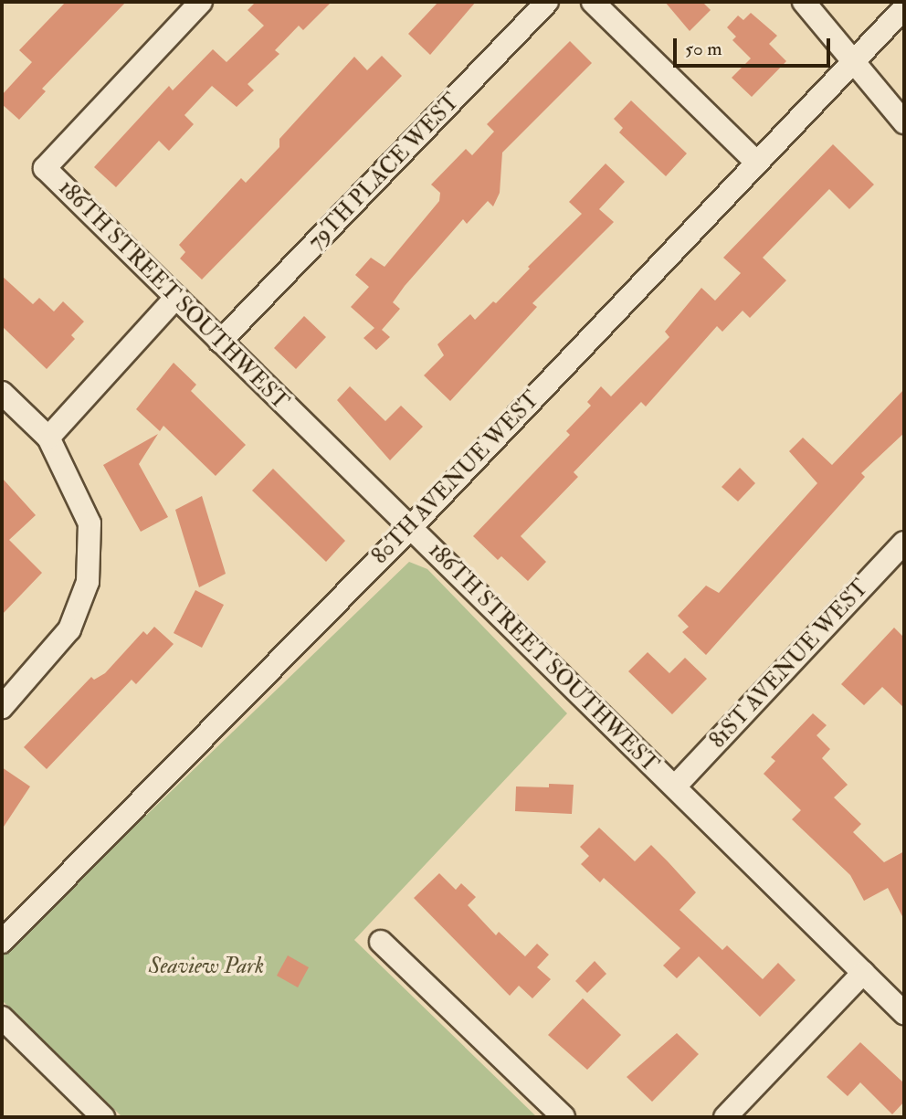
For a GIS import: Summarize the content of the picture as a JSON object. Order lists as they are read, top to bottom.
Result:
{
  "streets": {
    "street": [
      "79TH PLACE WEST",
      "186TH STREET SOUTHWEST",
      "80TH AVENUE WEST",
      "81ST AVENUE WEST"
    ]
  },
  "crossings": [
    ["79TH PLACE WEST", "186TH STREET SOUTHWEST"],
    ["186TH STREET SOUTHWEST", "80TH AVENUE WEST"],
    ["186TH STREET SOUTHWEST", "81ST AVENUE WEST"]
  ],
  "parks": ["Seaview Park"],
  "scale_bar": "50 m"
}
